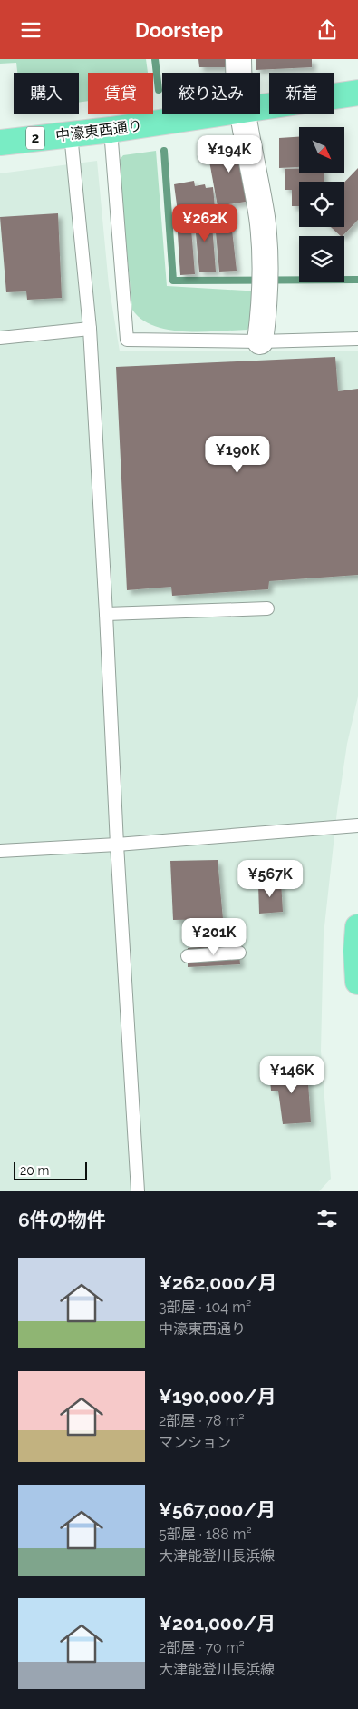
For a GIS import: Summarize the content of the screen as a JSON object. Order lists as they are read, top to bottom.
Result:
{
  "streets": {
    "main road": ["中濠東西通り", "2"]
  },
  "scale_bar": "20 m",
  "north": "bottom right",
  "page": {
    "header": "Doorstep",
    "chip": [
      "購入",
      "賃貸",
      "絞り込み",
      "新着"
    ],
    "price": [
      "¥194K",
      "¥262K",
      "¥190K",
      "¥567K",
      "¥201K",
      "¥146K"
    ],
    "scale": "20 m",
    "heading": "6件の物件",
    "list": [
      {
        "name": "¥262,000/月",
        "note": "3部屋 · 104 m² · 中濠東西通り"
      },
      {
        "name": "¥190,000/月",
        "note": "2部屋 · 78 m² · マンション"
      },
      {
        "name": "¥567,000/月",
        "note": "5部屋 · 188 m² · 大津能登川長浜線"
      },
      {
        "name": "¥201,000/月",
        "note": "2部屋 · 70 m² · 大津能登川長浜線"
      }
    ]
  }
}
